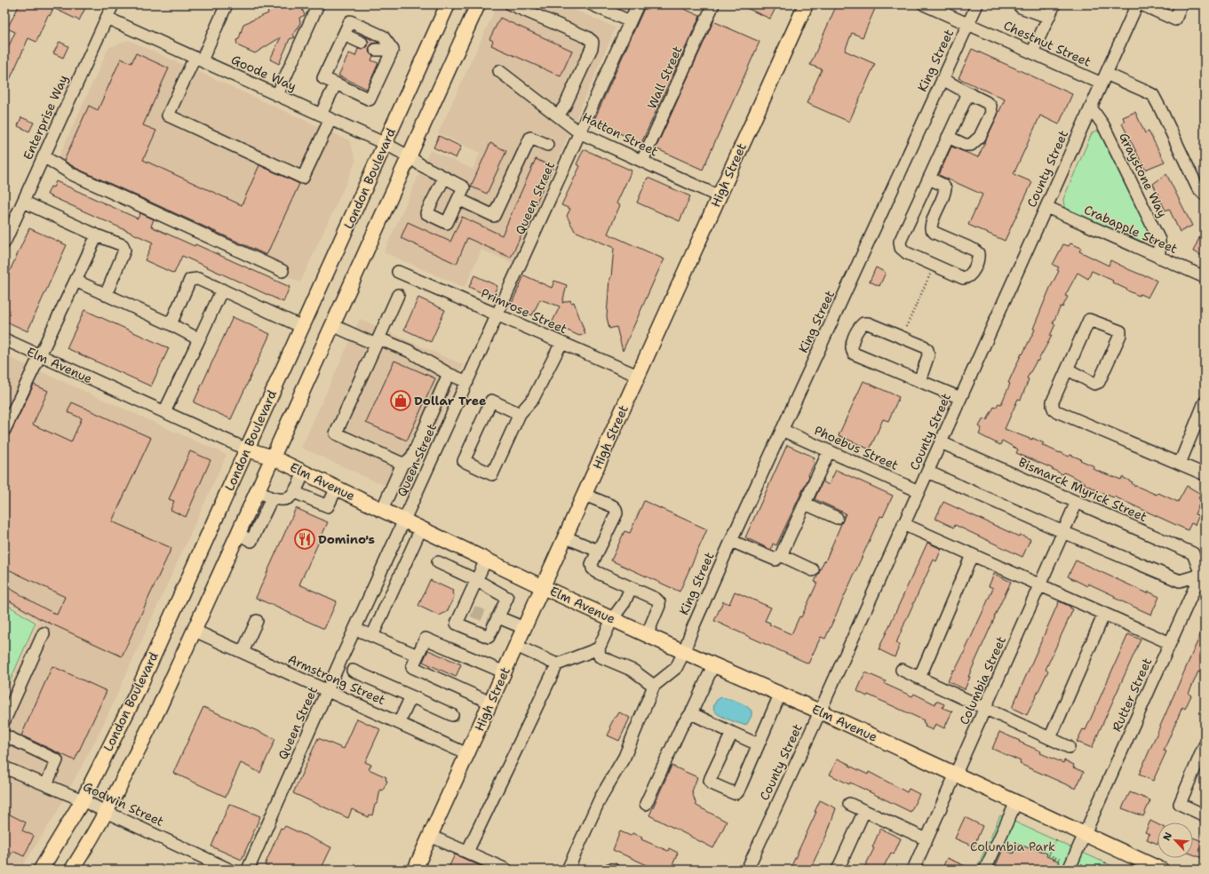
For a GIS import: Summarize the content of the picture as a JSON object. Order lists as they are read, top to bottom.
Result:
{
  "streets": {
    "main road": ["High Street", "London Boulevard", "Elm Avenue"],
    "street": [
      "Chestnut Street",
      "King Street",
      "Goode Way",
      "Wall Street",
      "Enterprise Way",
      "Hatton Street",
      "County Street",
      "Graystone Way",
      "Queen Street",
      "Crabapple Street",
      "Primrose Street",
      "Phoebus Street",
      "Bismarck Myrick Street",
      "Armstrong Street",
      "Columbia Street",
      "Rutter Street",
      "Godwin Street"
    ]
  },
  "crossings": [
    ["Chestnut Street", "King Street"],
    ["Chestnut Street", "County Street"],
    ["King Street", "Elm Avenue"],
    ["King Street", "Phoebus Street"],
    ["Goode Way", "Enterprise Way"],
    ["Goode Way", "London Boulevard"],
    ["Wall Street", "Hatton Street"],
    ["Hatton Street", "High Street"],
    ["Hatton Street", "Queen Street"],
    ["County Street", "Graystone Way"],
    ["County Street", "Crabapple Street"],
    ["County Street", "Elm Avenue"],
    ["County Street", "Phoebus Street"],
    ["County Street", "Bismarck Myrick Street"],
    ["High Street", "Primrose Street"],
    ["High Street", "Elm Avenue"],
    ["High Street", "Armstrong Street"],
    ["Graystone Way", "Crabapple Street"],
    ["London Boulevard", "Elm Avenue"],
    ["London Boulevard", "Godwin Street"],
    ["Queen Street", "Primrose Street"],
    ["Queen Street", "Elm Avenue"],
    ["Queen Street", "Armstrong Street"],
    ["Elm Avenue", "Columbia Street"],
    ["Elm Avenue", "Rutter Street"],
    ["Bismarck Myrick Street", "Columbia Street"],
    ["Bismarck Myrick Street", "Rutter Street"]
  ],
  "parks": ["Columbia Park"],
  "places": {
    "shop": ["Dollar Tree"],
    "restaurant": ["Domino's"]
  },
  "north": "top left"
}
